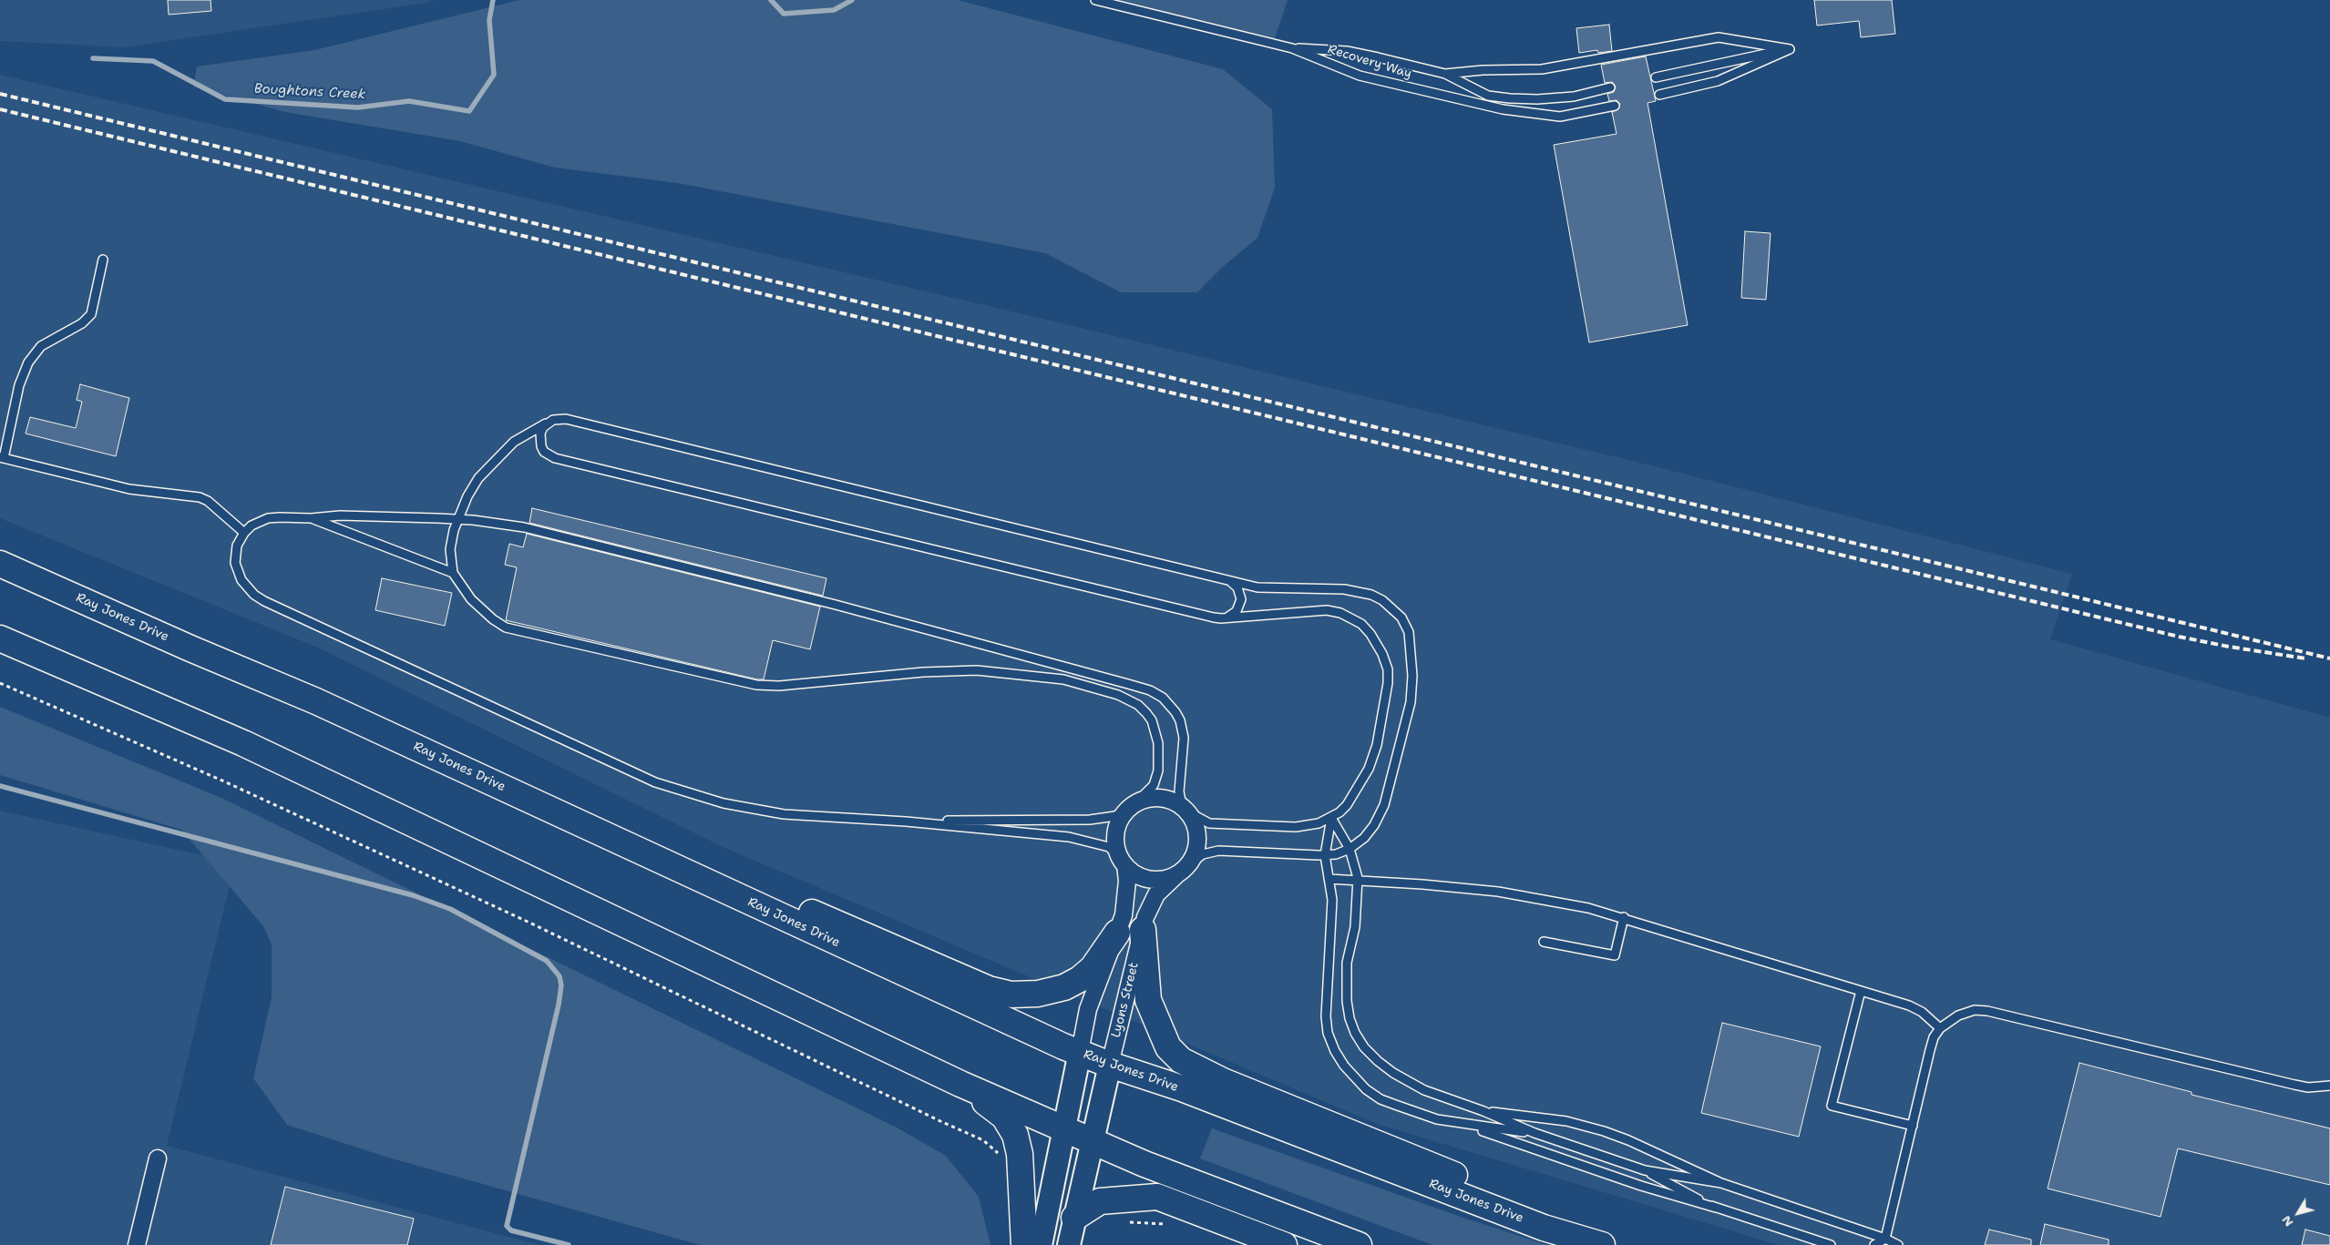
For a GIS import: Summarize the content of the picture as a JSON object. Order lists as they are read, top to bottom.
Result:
{
  "streets": {
    "highway": ["Ray Jones Drive"],
    "street": ["Lyons Street"],
    "lane": ["Recovery Way"]
  },
  "crossings": [
    ["Ray Jones Drive", "Lyons Street"]
  ],
  "water": ["Boughtons Creek"],
  "north": "bottom left"
}
